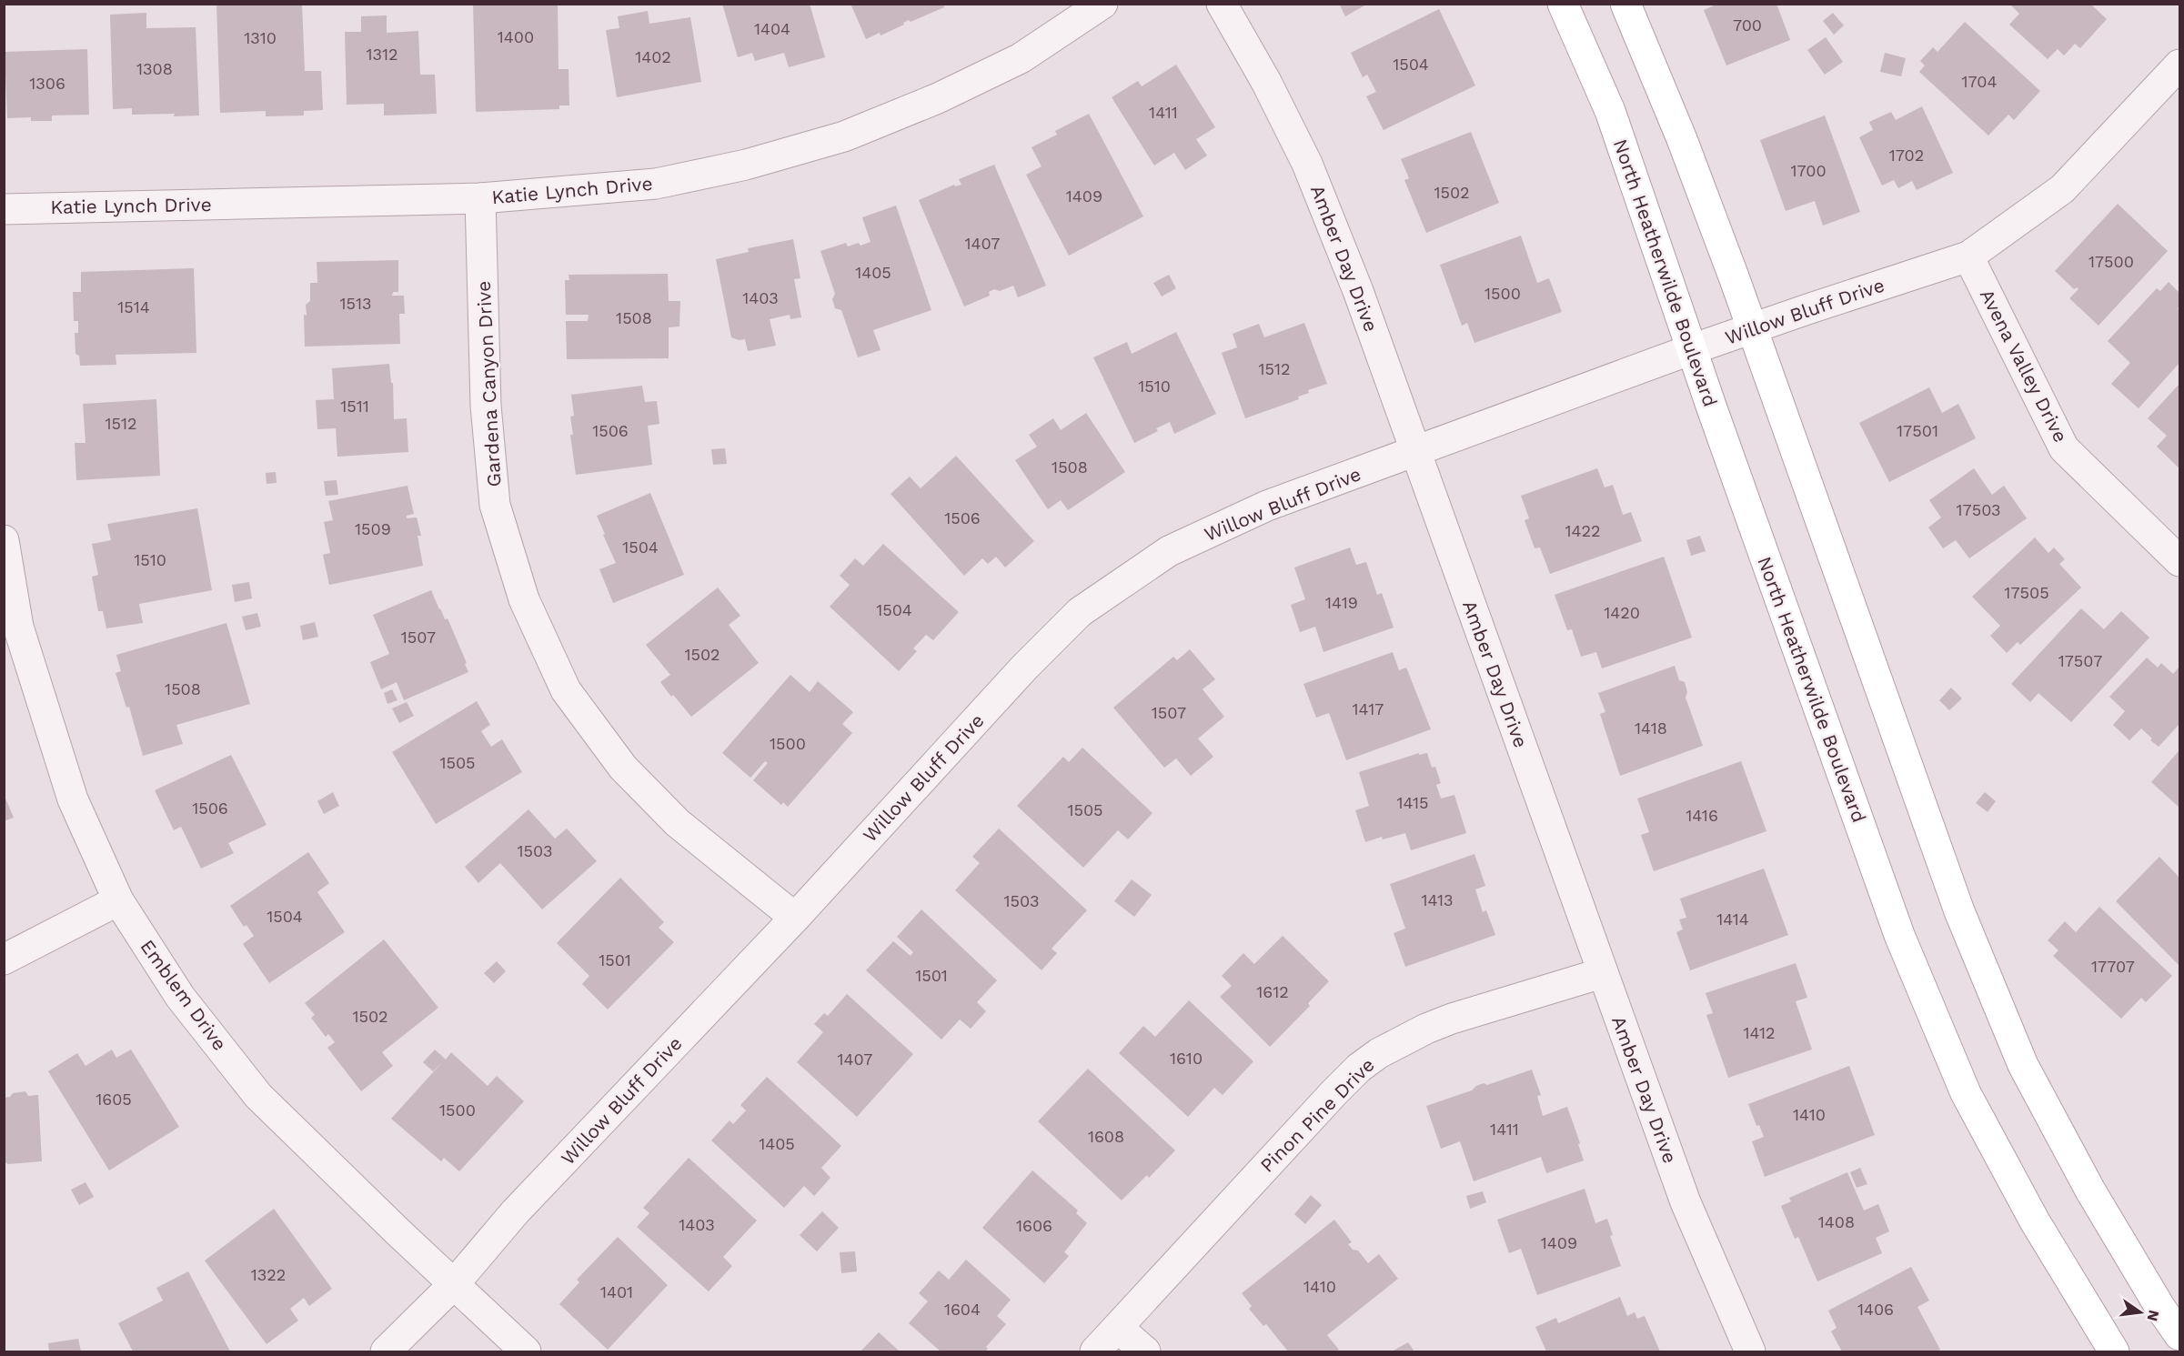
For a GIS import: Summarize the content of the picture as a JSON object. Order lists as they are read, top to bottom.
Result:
{
  "streets": {
    "main road": ["North Heatherwilde Boulevard"],
    "street": [
      "Katie Lynch Drive",
      "Amber Day Drive",
      "Willow Bluff Drive",
      "Avena Valley Drive",
      "Gardena Canyon Drive",
      "Emblem Drive",
      "Pinon Pine Drive"
    ]
  },
  "crossings": [
    ["Katie Lynch Drive", "Gardena Canyon Drive"],
    ["Amber Day Drive", "Willow Bluff Drive"],
    ["Amber Day Drive", "Pinon Pine Drive"],
    ["North Heatherwilde Boulevard", "Willow Bluff Drive"],
    ["Willow Bluff Drive", "Avena Valley Drive"],
    ["Willow Bluff Drive", "Gardena Canyon Drive"],
    ["Willow Bluff Drive", "Emblem Drive"]
  ],
  "house_numbers": [
    "700",
    "1404",
    "1400",
    "1310",
    "1312",
    "1402",
    "1504",
    "1308",
    "1704",
    "1306",
    "1411",
    "1702",
    "1700",
    "1502",
    "1409",
    "1407",
    "17500",
    "1405",
    "1500",
    "1403",
    "1513",
    "1514",
    "1508",
    "1512",
    "1510",
    "1511",
    "1512",
    "1506",
    "17501",
    "1508",
    "17503",
    "1506",
    "1509",
    "1422",
    "1504",
    "1510",
    "17505",
    "1419",
    "1504",
    "1420",
    "1507",
    "1502",
    "17507",
    "1508",
    "1417",
    "1507",
    "1418",
    "1500",
    "1505",
    "1415",
    "1506",
    "1505",
    "1416",
    "1503",
    "1413",
    "1503",
    "1504",
    "1414",
    "1501",
    "17707",
    "1501",
    "1612",
    "1502",
    "1412",
    "1610",
    "1407",
    "1605",
    "1500",
    "1410",
    "1411",
    "1608",
    "1405",
    "1408",
    "1403",
    "1606",
    "1409",
    "1322",
    "1410",
    "1401",
    "1604",
    "1406"
  ],
  "north": "right"
}
